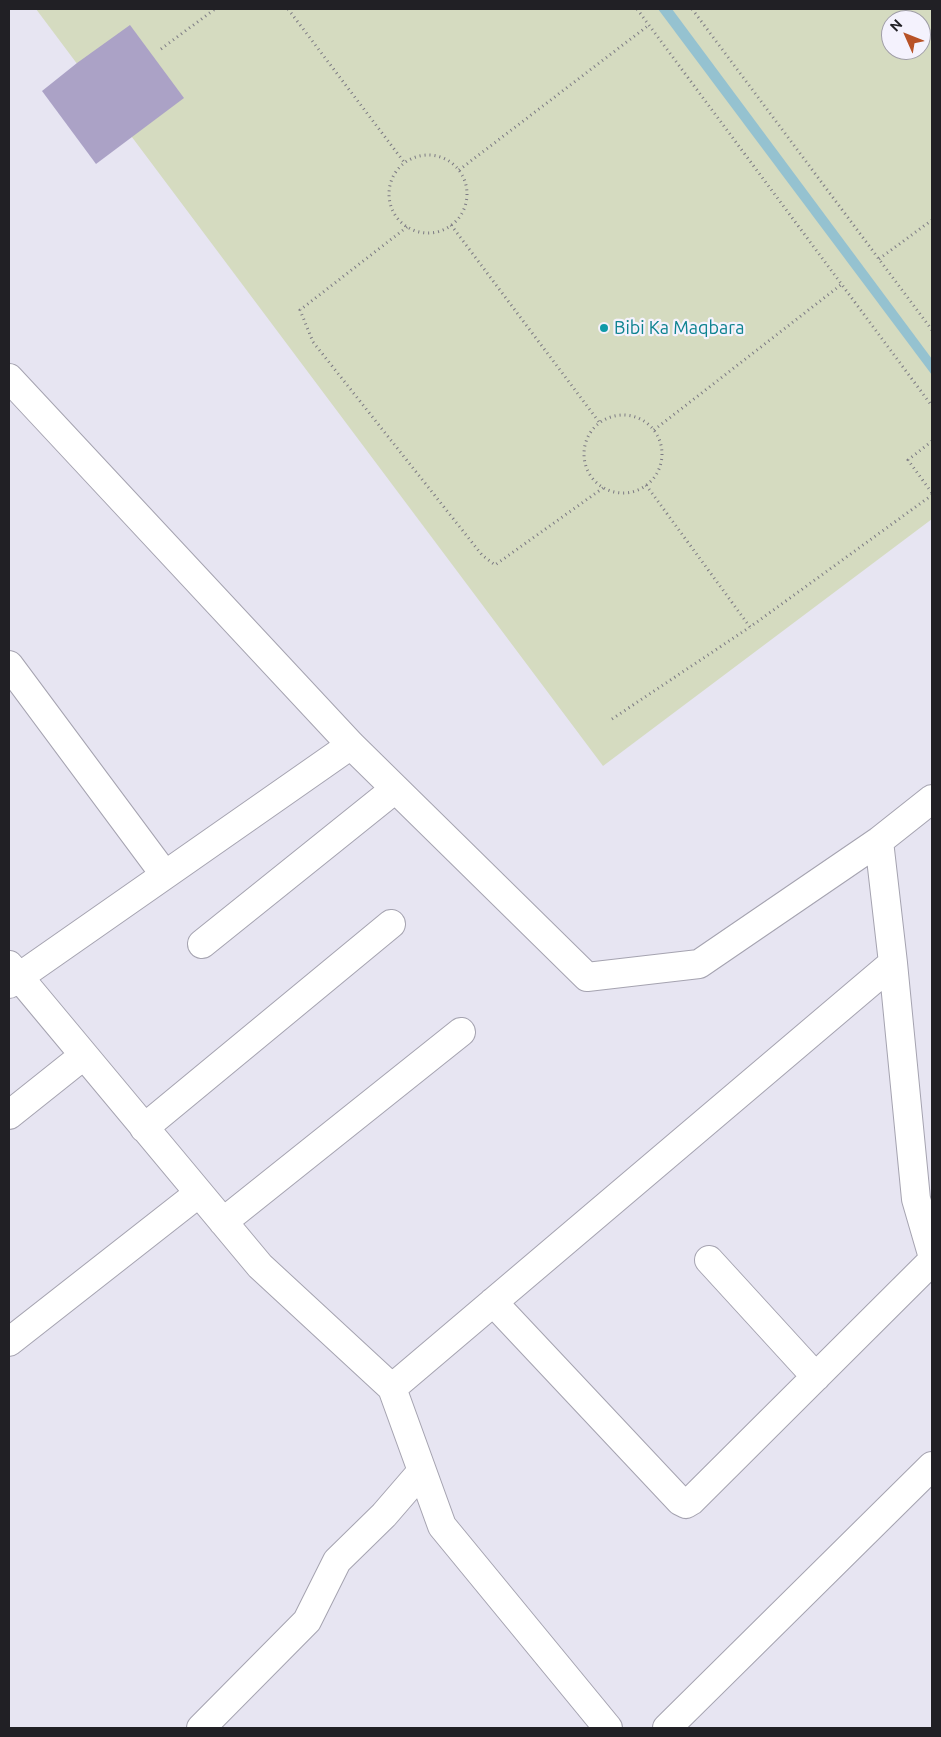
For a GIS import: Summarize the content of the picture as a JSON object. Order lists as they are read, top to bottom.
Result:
{
  "places": ["Bibi Ka Maqbara"],
  "north": "top left"
}
